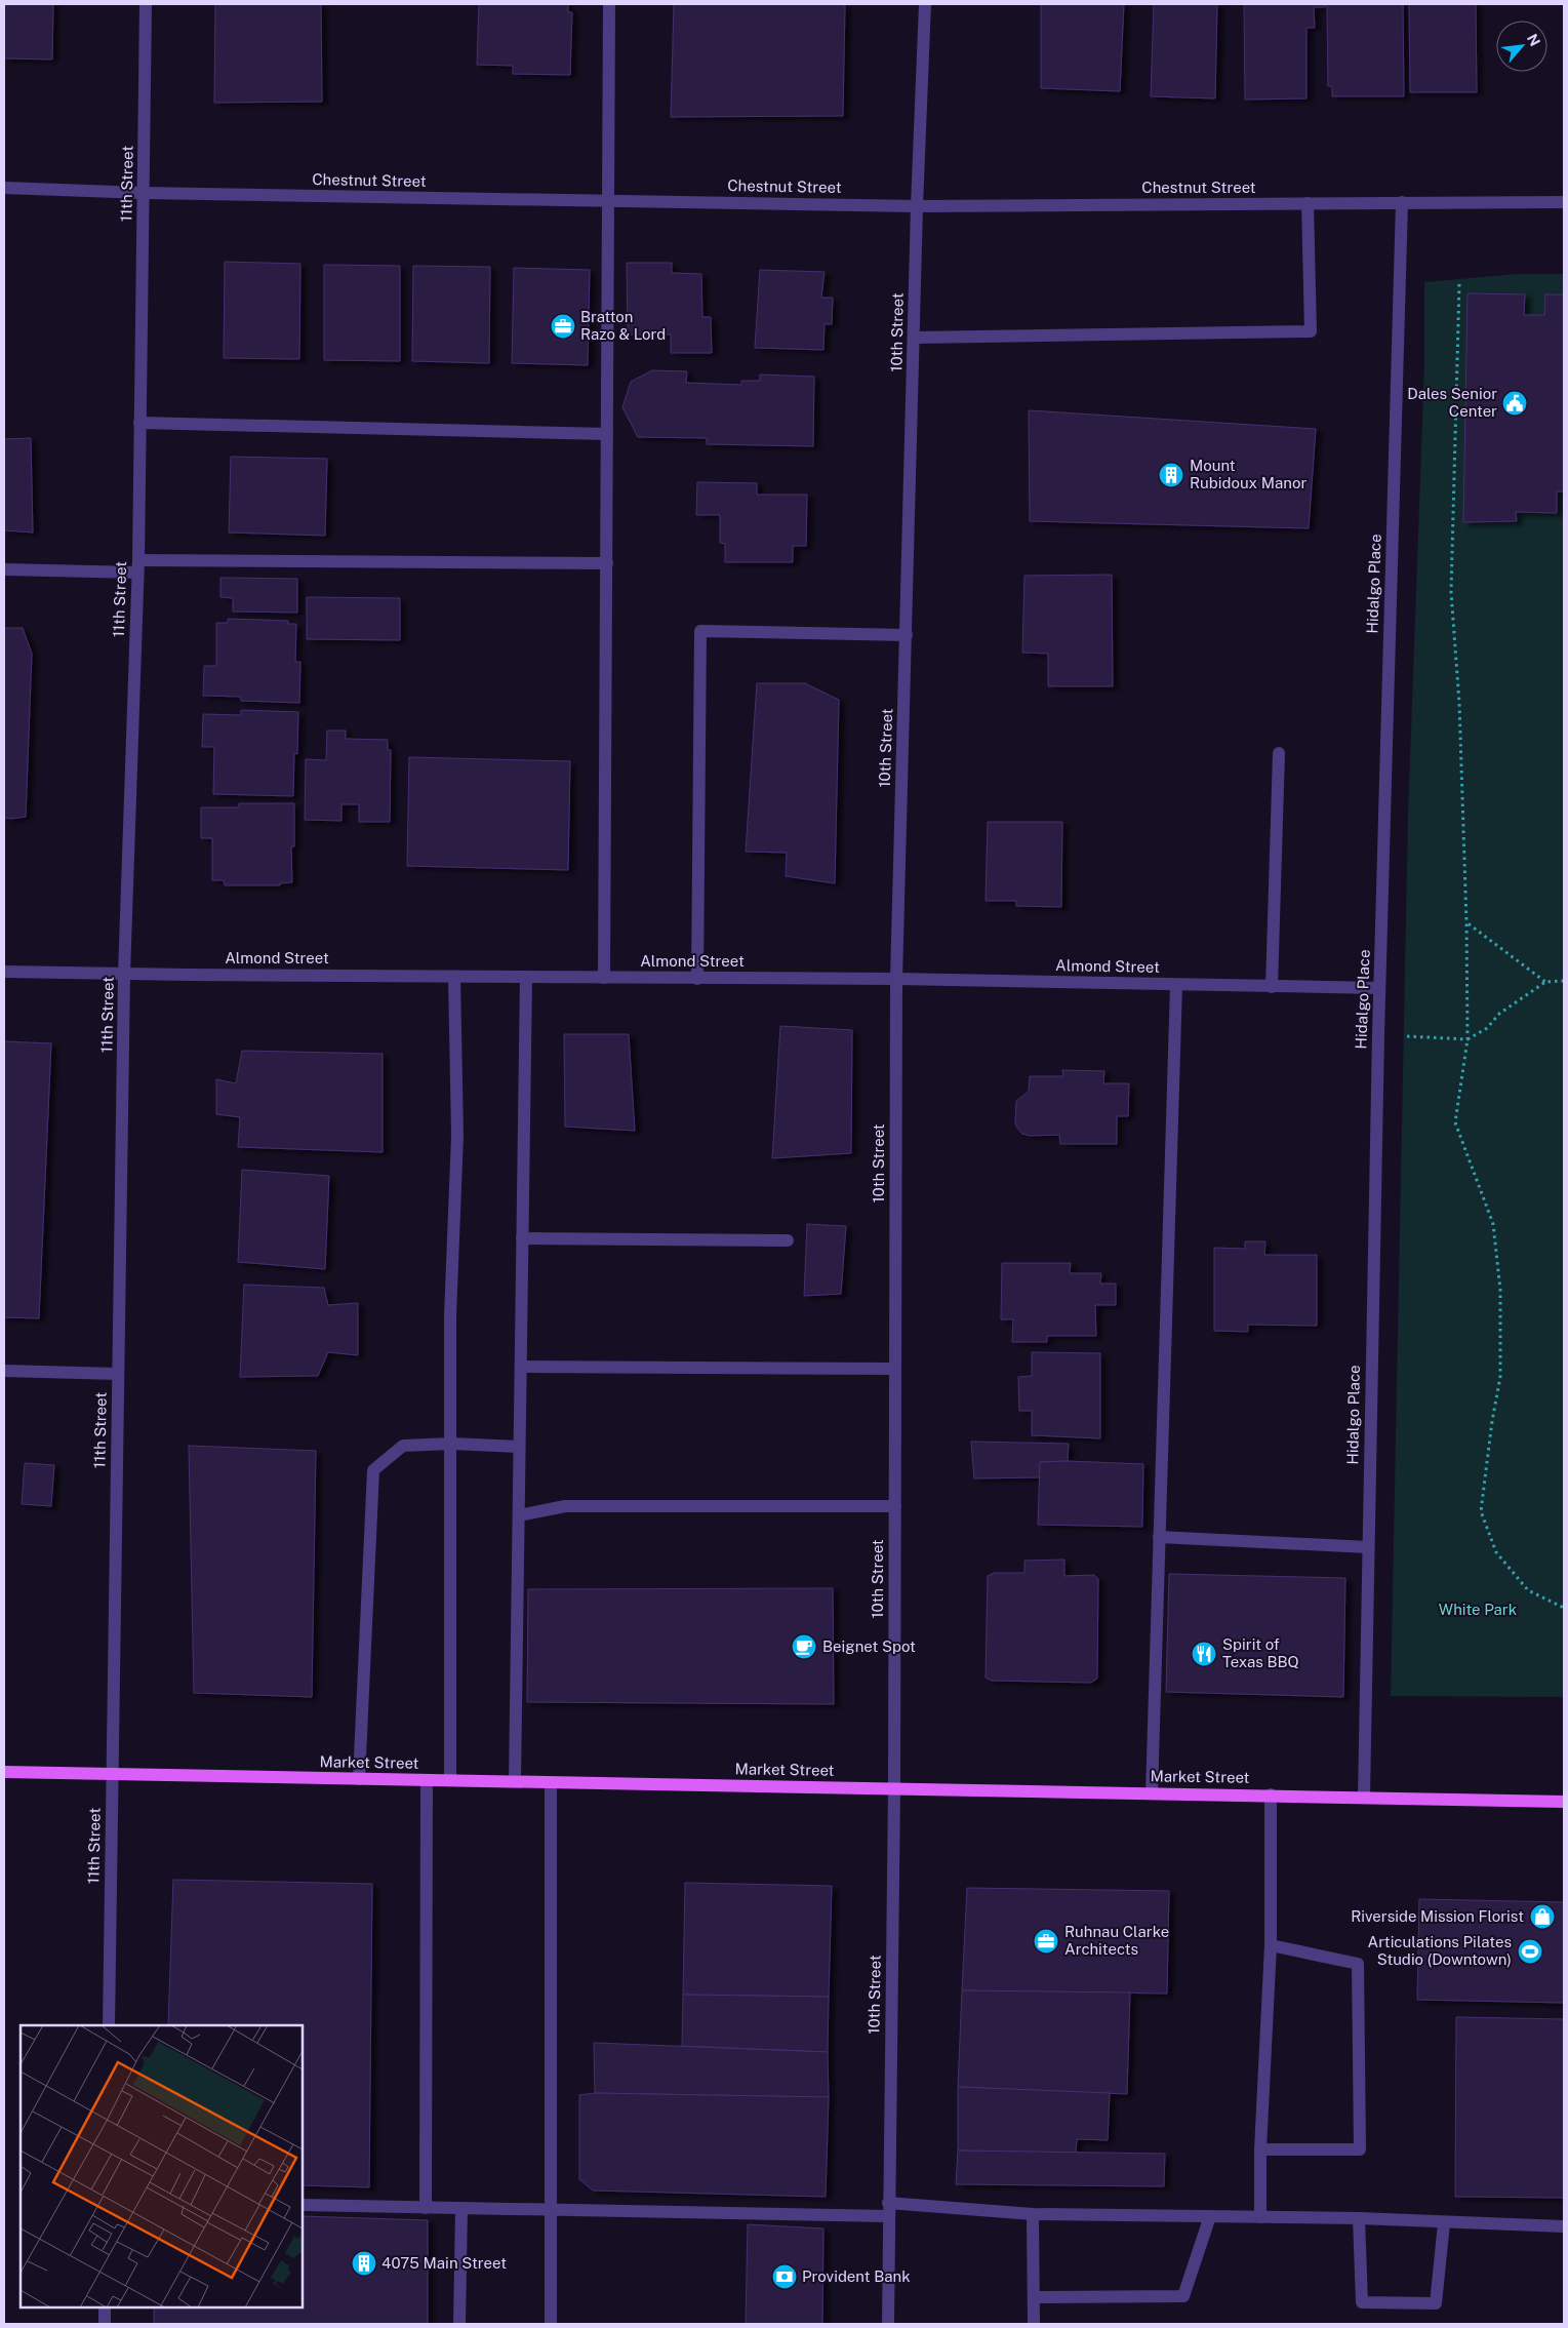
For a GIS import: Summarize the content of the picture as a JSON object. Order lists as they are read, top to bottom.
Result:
{
  "streets": {
    "main road": ["Market Street"],
    "street": [
      "Chestnut Street",
      "11th Street",
      "10th Street",
      "Hidalgo Place",
      "Almond Street"
    ]
  },
  "crossings": [
    ["Chestnut Street", "11th Street"],
    ["Chestnut Street", "10th Street"],
    ["Chestnut Street", "Hidalgo Place"],
    ["11th Street", "Almond Street"],
    ["11th Street", "Market Street"],
    ["10th Street", "Almond Street"],
    ["10th Street", "Market Street"],
    ["Hidalgo Place", "Almond Street"],
    ["Hidalgo Place", "Market Street"]
  ],
  "parks": ["White Park"],
  "places": {
    "office": ["Bratton Razo & Lord", "Ruhnau Clarke Architects"],
    "public building": ["Dales Senior Center"],
    "building": ["Mount Rubidoux Manor", "4075 Main Street"],
    "cafe": ["Beignet Spot"],
    "restaurant": ["Spirit of Texas BBQ"],
    "shop": ["Riverside Mission Florist"],
    "sports": ["Articulations Pilates Studio (Downtown)"],
    "bank": ["Provident Bank"]
  },
  "north": "top right"
}
